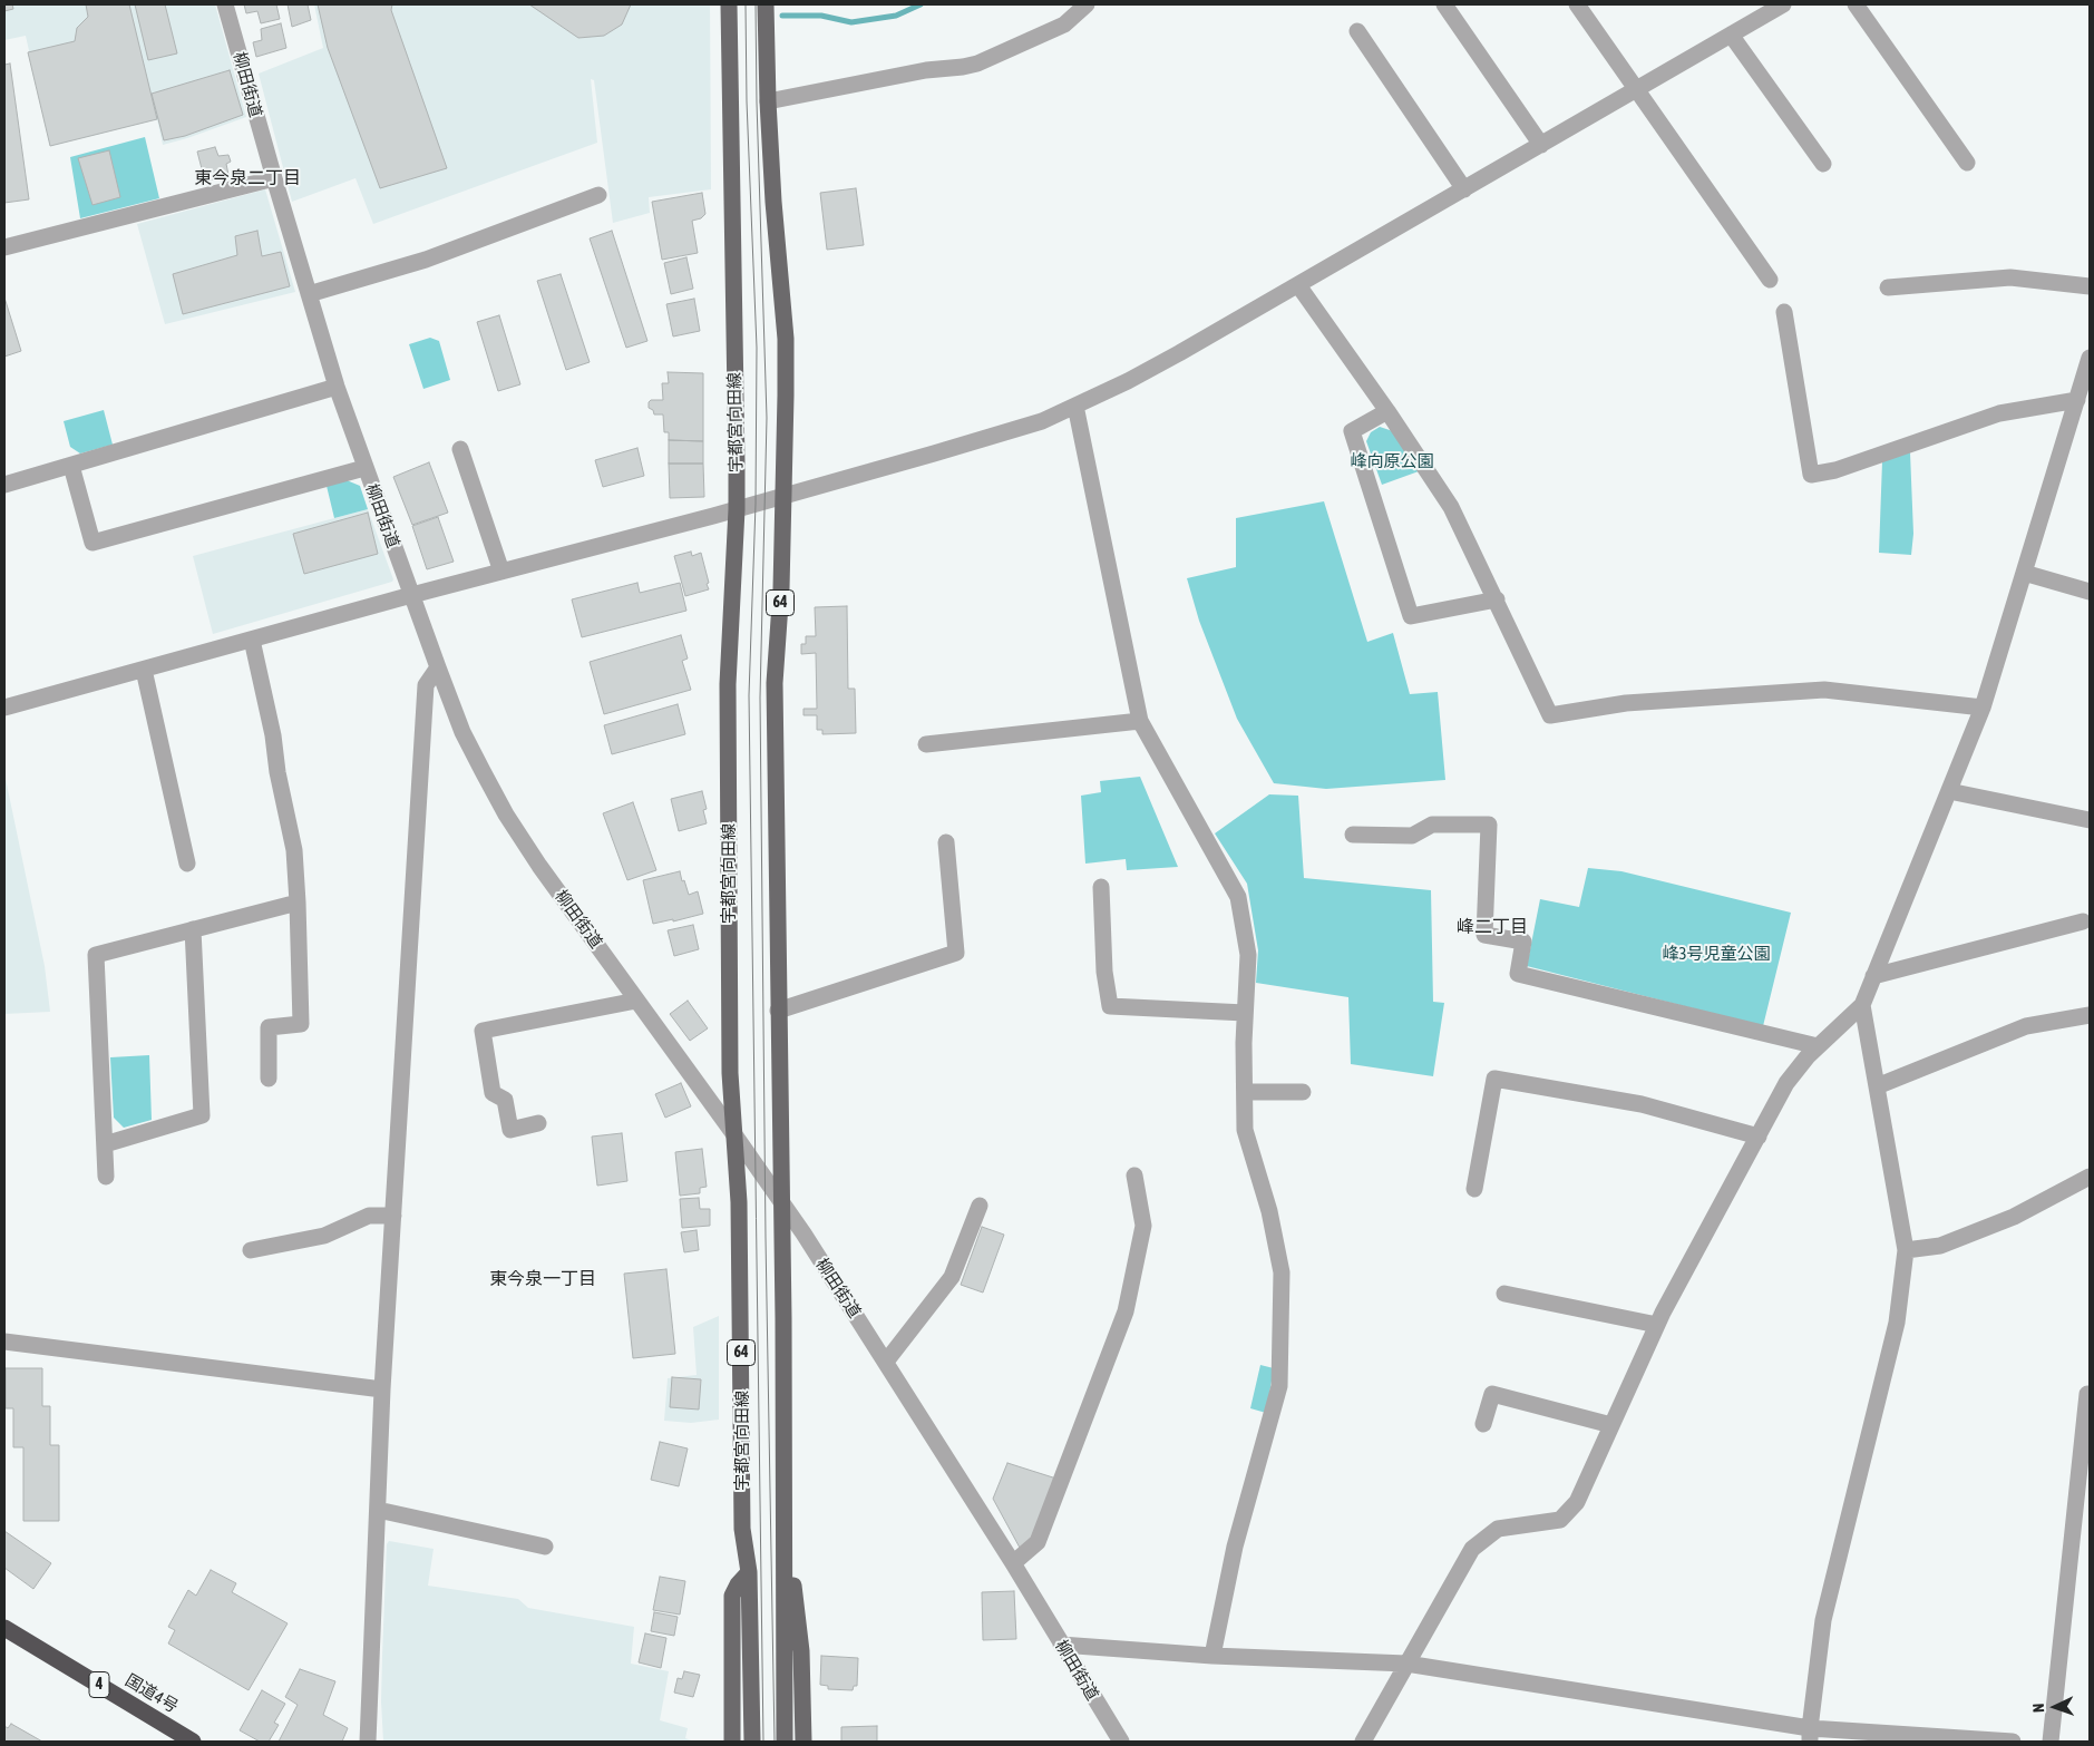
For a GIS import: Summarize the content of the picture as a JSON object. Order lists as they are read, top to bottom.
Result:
{
  "streets": {
    "highway": ["4", "国道4号"],
    "main road": ["宇都宮向田線", "64"],
    "street": ["柳田街道"]
  },
  "crossings": [
    ["柳田街道", "宇都宮向田線"],
    ["柳田街道", "64"]
  ],
  "districts": ["東今泉二丁目", "峰二丁目", "東今泉一丁目"],
  "parks": ["峰向原公園", "峰3号児童公園"],
  "north": "left"
}
